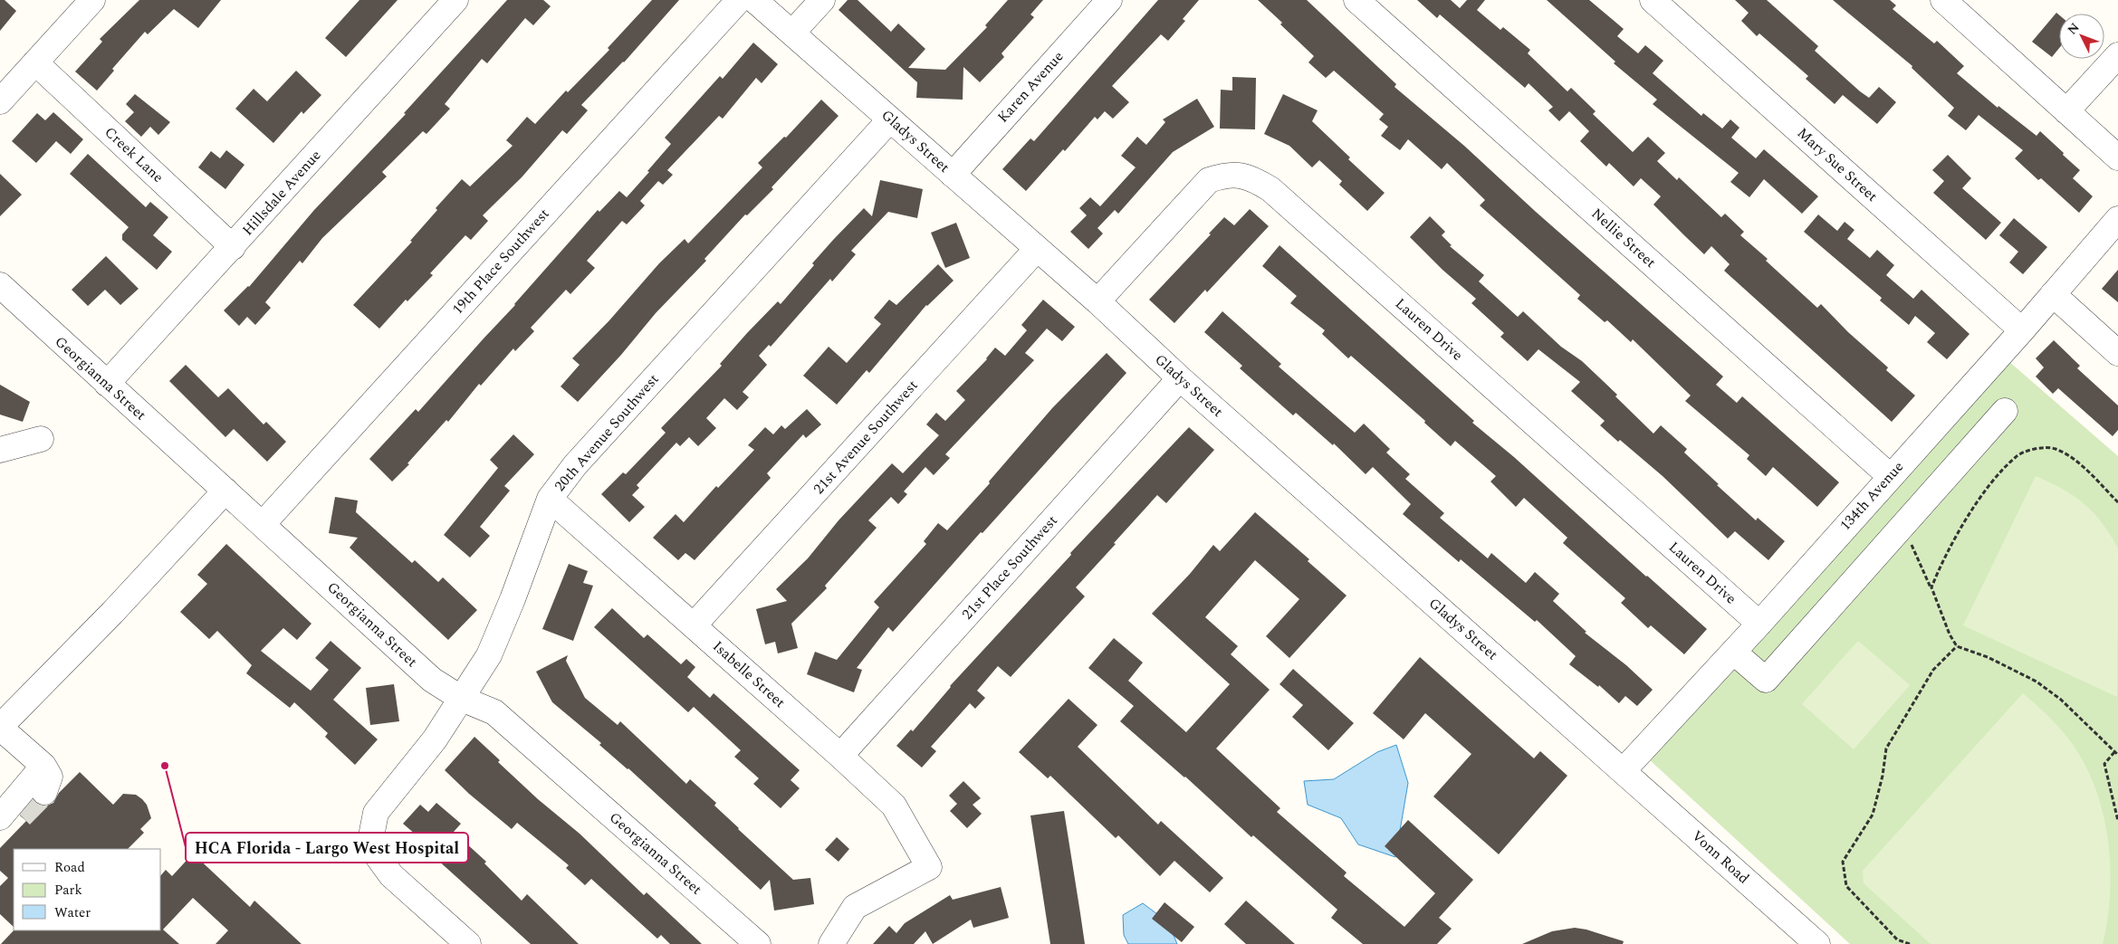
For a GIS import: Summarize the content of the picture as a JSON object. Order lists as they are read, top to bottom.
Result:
{
  "streets": {
    "street": [
      "Karen Avenue",
      "Gladys Street",
      "Creek Lane",
      "Mary Sue Street",
      "Hillsdale Avenue",
      "Nellie Street",
      "19th Place Southwest",
      "Lauren Drive",
      "Georgianna Street",
      "20th Avenue Southwest",
      "21st Avenue Southwest",
      "134th Avenue",
      "21st Place Southwest",
      "Isabelle Street",
      "Vonn Road"
    ]
  },
  "crossings": [
    ["Karen Avenue", "Gladys Street"],
    ["Gladys Street", "Lauren Drive"],
    ["Gladys Street", "20th Avenue Southwest"],
    ["Gladys Street", "21st Avenue Southwest"],
    ["Gladys Street", "134th Avenue"],
    ["Gladys Street", "21st Place Southwest"],
    ["Gladys Street", "Vonn Road"],
    ["Creek Lane", "Hillsdale Avenue"],
    ["Mary Sue Street", "134th Avenue"],
    ["Hillsdale Avenue", "Georgianna Street"],
    ["Nellie Street", "134th Avenue"],
    ["19th Place Southwest", "Georgianna Street"],
    ["Lauren Drive", "134th Avenue"],
    ["Georgianna Street", "20th Avenue Southwest"],
    ["20th Avenue Southwest", "Isabelle Street"],
    ["21st Avenue Southwest", "Isabelle Street"],
    ["134th Avenue", "Vonn Road"],
    ["21st Place Southwest", "Isabelle Street"]
  ],
  "places": ["HCA Florida - Largo West Hospital"],
  "legend": ["Road", "Park", "Water"],
  "north": "top left"
}
